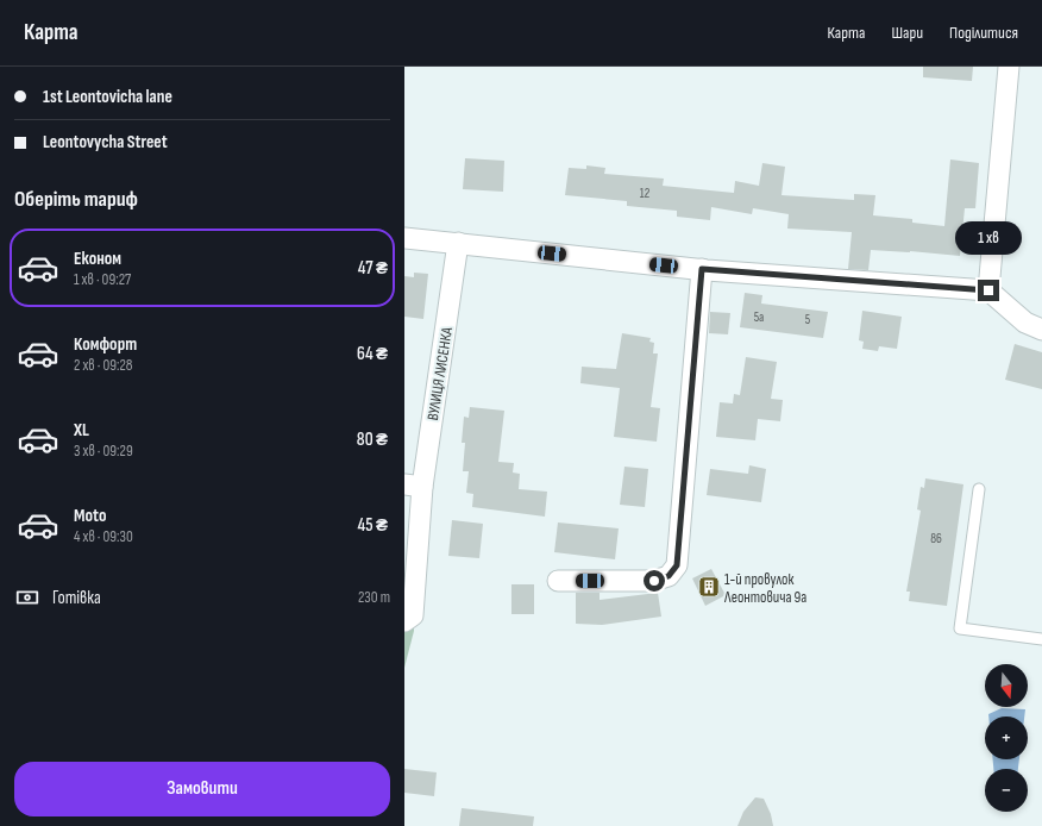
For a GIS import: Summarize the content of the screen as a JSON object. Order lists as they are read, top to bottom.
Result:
{
  "streets": {
    "street": ["ВУЛИЦЯ ЛИСЕНКА"]
  },
  "places": {
    "building": ["1-й провулок Леонтовича 9а"]
  },
  "house_numbers": [
    "12",
    "5а",
    "5",
    "86"
  ],
  "north": "bottom",
  "page": {
    "header": "Карта",
    "nav": ["Карта", "Шари", "Поділитися"],
    "banner": ["1st Leontovicha lane", "Leontovycha Street"],
    "heading": "Оберіть тариф",
    "bubble": "1 хв",
    "list": [
      {
        "name": "Економ",
        "note": "1 хв · 09:27",
        "value": "47 ₴"
      },
      {
        "name": "Комфорт",
        "note": "2 хв · 09:28",
        "value": "64 ₴"
      },
      {
        "name": "XL",
        "note": "3 хв · 09:29",
        "value": "80 ₴"
      },
      {
        "name": "Moto",
        "note": "4 хв · 09:30",
        "value": "45 ₴"
      }
    ],
    "pay": ["Готівка", "230 m"],
    "map_buttons": ["+", "−"],
    "buttons": "Замовити"
  }
}
